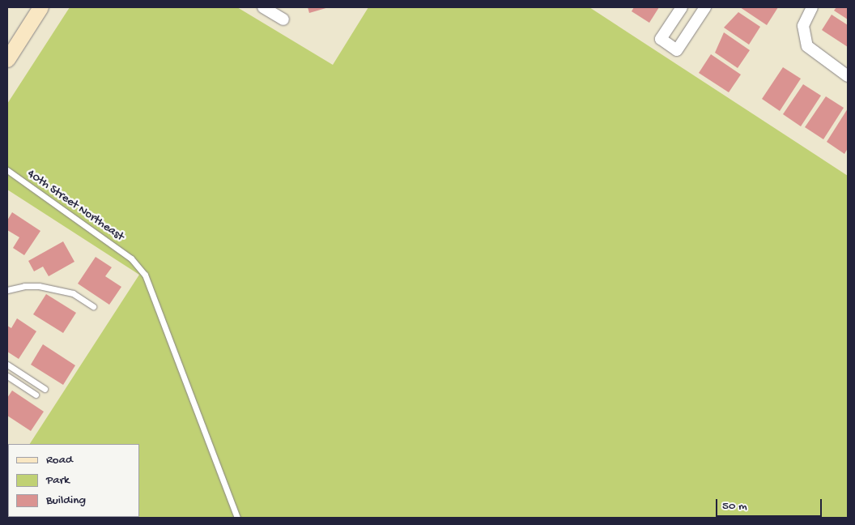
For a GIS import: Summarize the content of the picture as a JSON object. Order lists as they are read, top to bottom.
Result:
{
  "streets": {
    "lane": ["40th Street Northeast"]
  },
  "legend": ["Road", "Park", "Building"],
  "scale_bar": "50 m"
}
